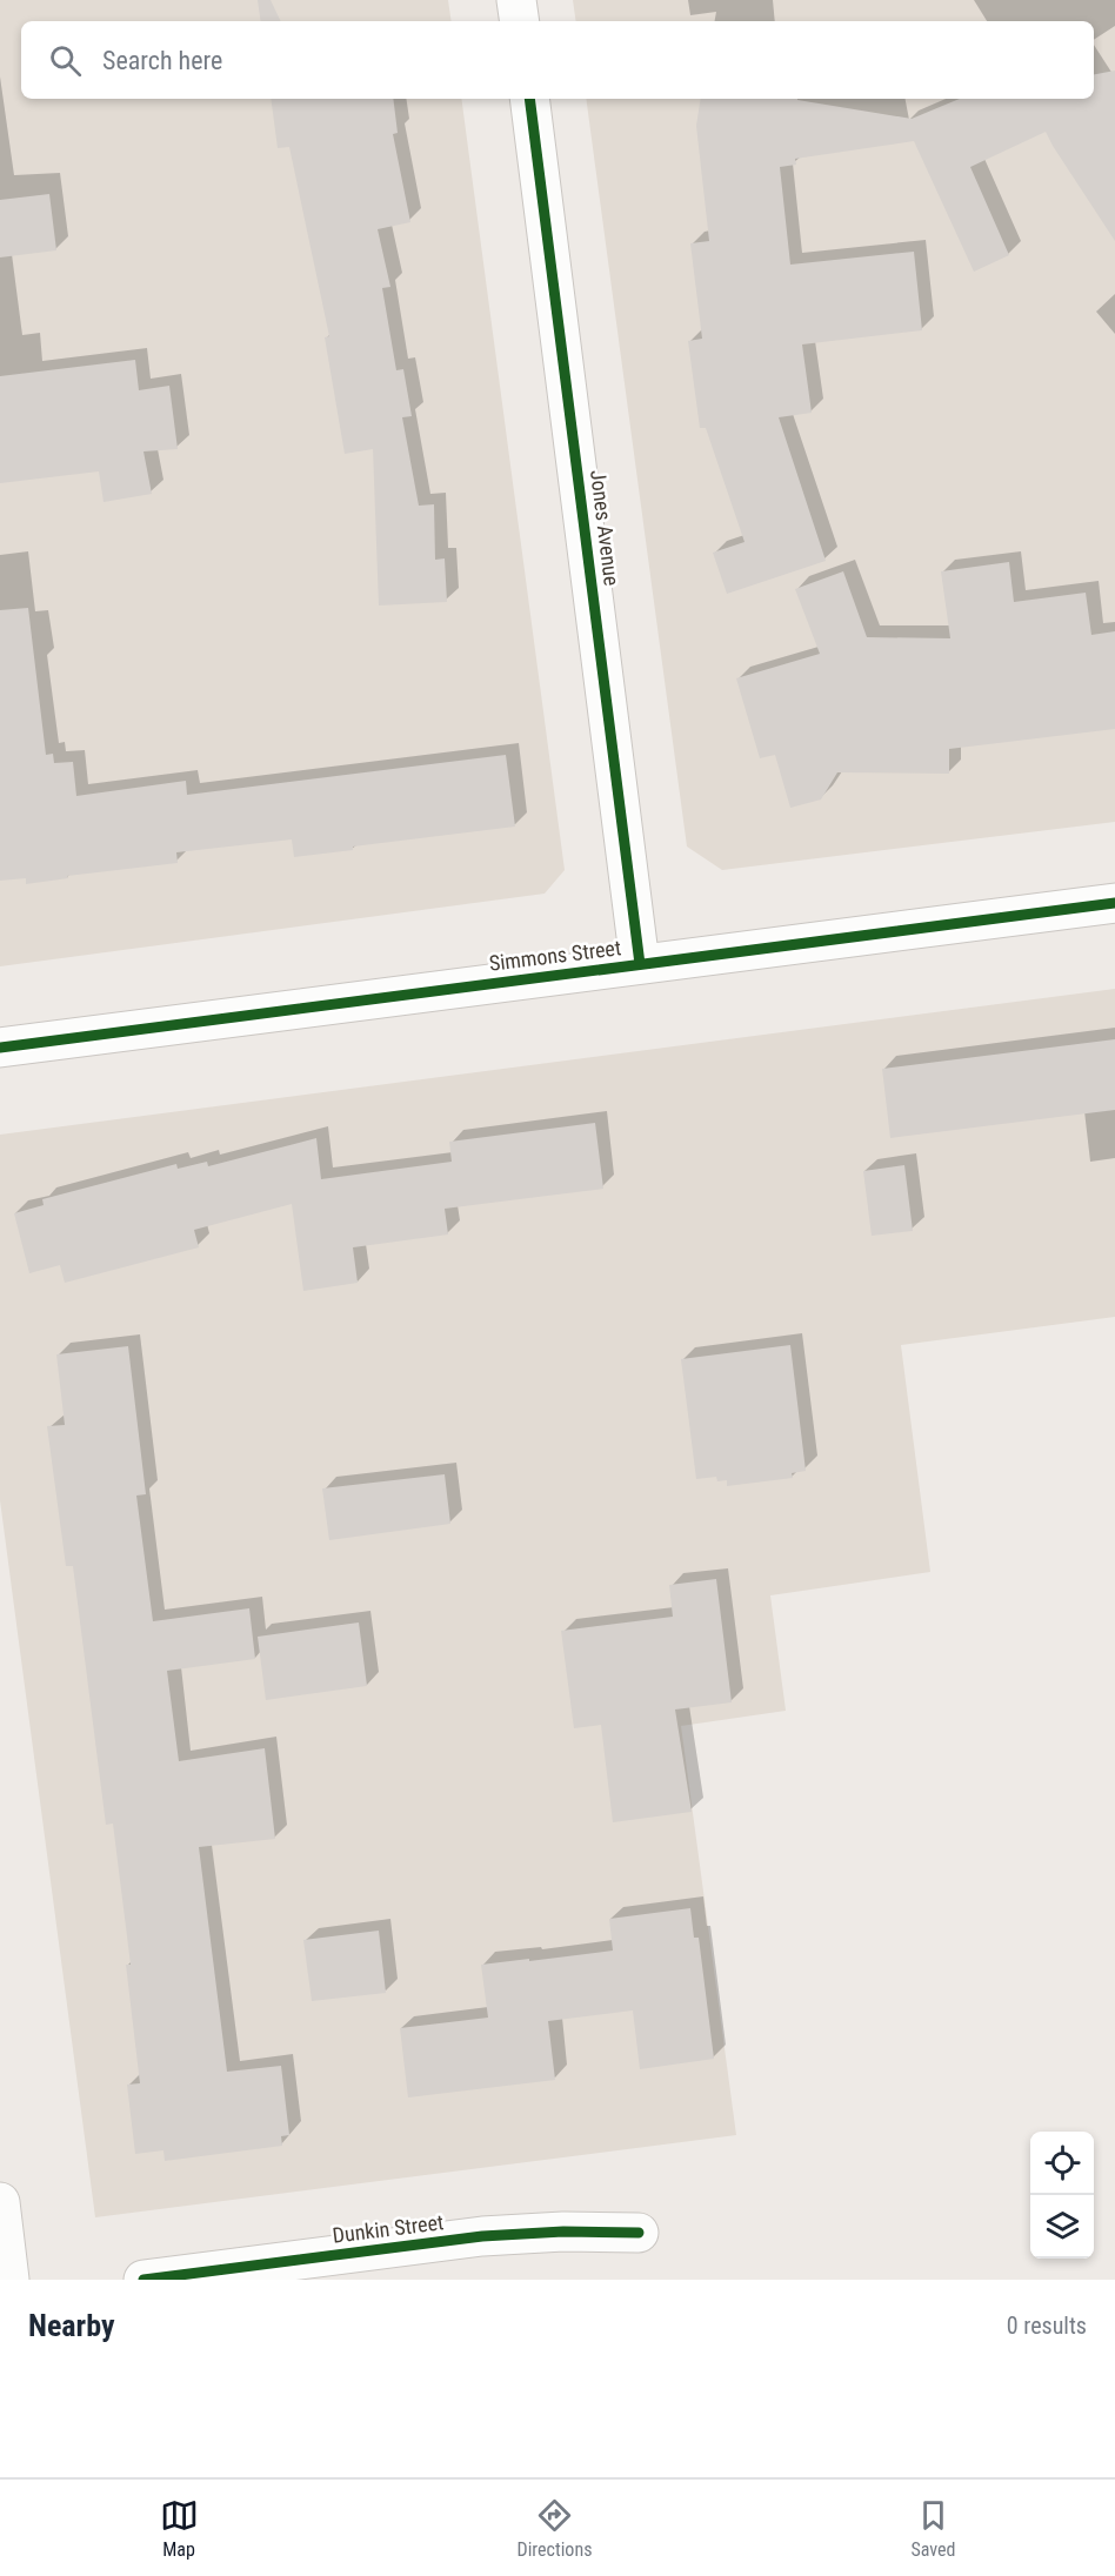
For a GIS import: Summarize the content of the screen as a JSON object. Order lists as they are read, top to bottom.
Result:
{
  "streets": {
    "street": ["Jones Avenue", "Simmons Street", "Dunkin Street"]
  },
  "crossings": [
    ["Jones Avenue", "Simmons Street"]
  ],
  "page": {
    "search": "Search here",
    "heading": ["Nearby", "0 results"],
    "nav": ["Map", "Directions", "Saved"]
  }
}
